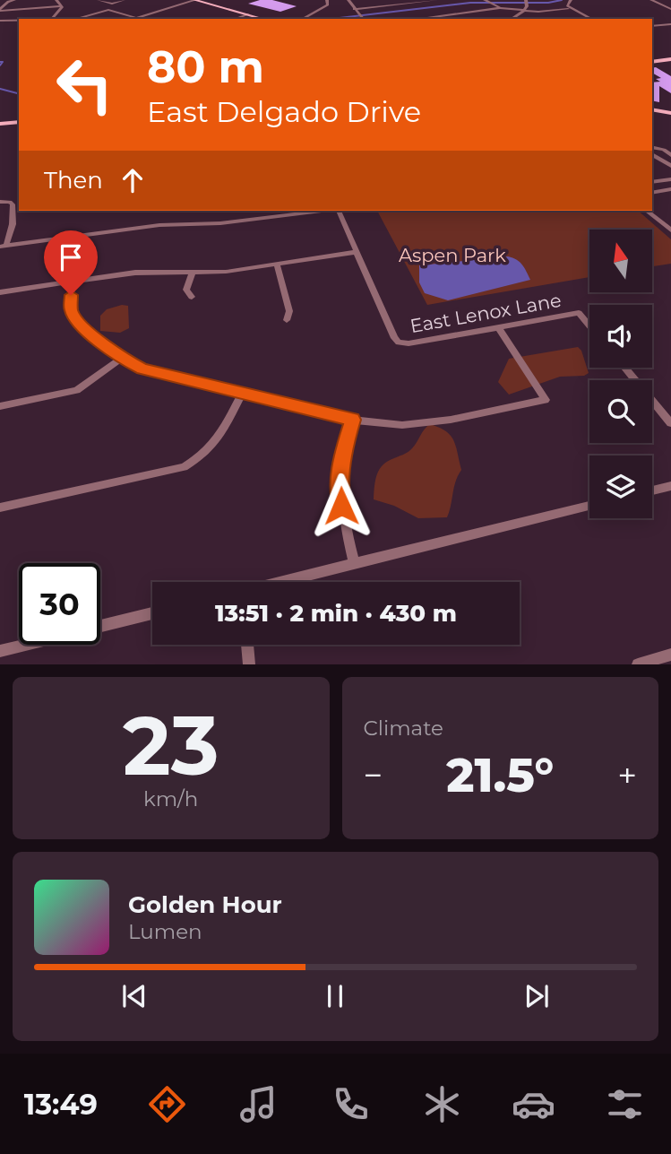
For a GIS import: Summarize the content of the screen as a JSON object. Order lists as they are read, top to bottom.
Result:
{
  "streets": {
    "street": ["East Lenox Lane"]
  },
  "parks": ["Aspen Park"],
  "north": "top",
  "page": {
    "turn": ["80 m", "East Delgado Drive"],
    "then": "Then",
    "limit": "30",
    "trip": "13:51 · 2 min · 430 m",
    "tile": [
      ["23", "km/h"],
      "Climate"
    ],
    "heat": ["−", "21.5°", "+"],
    "song": ["Golden Hour", "Lumen"],
    "tabs": "13:49"
  }
}
